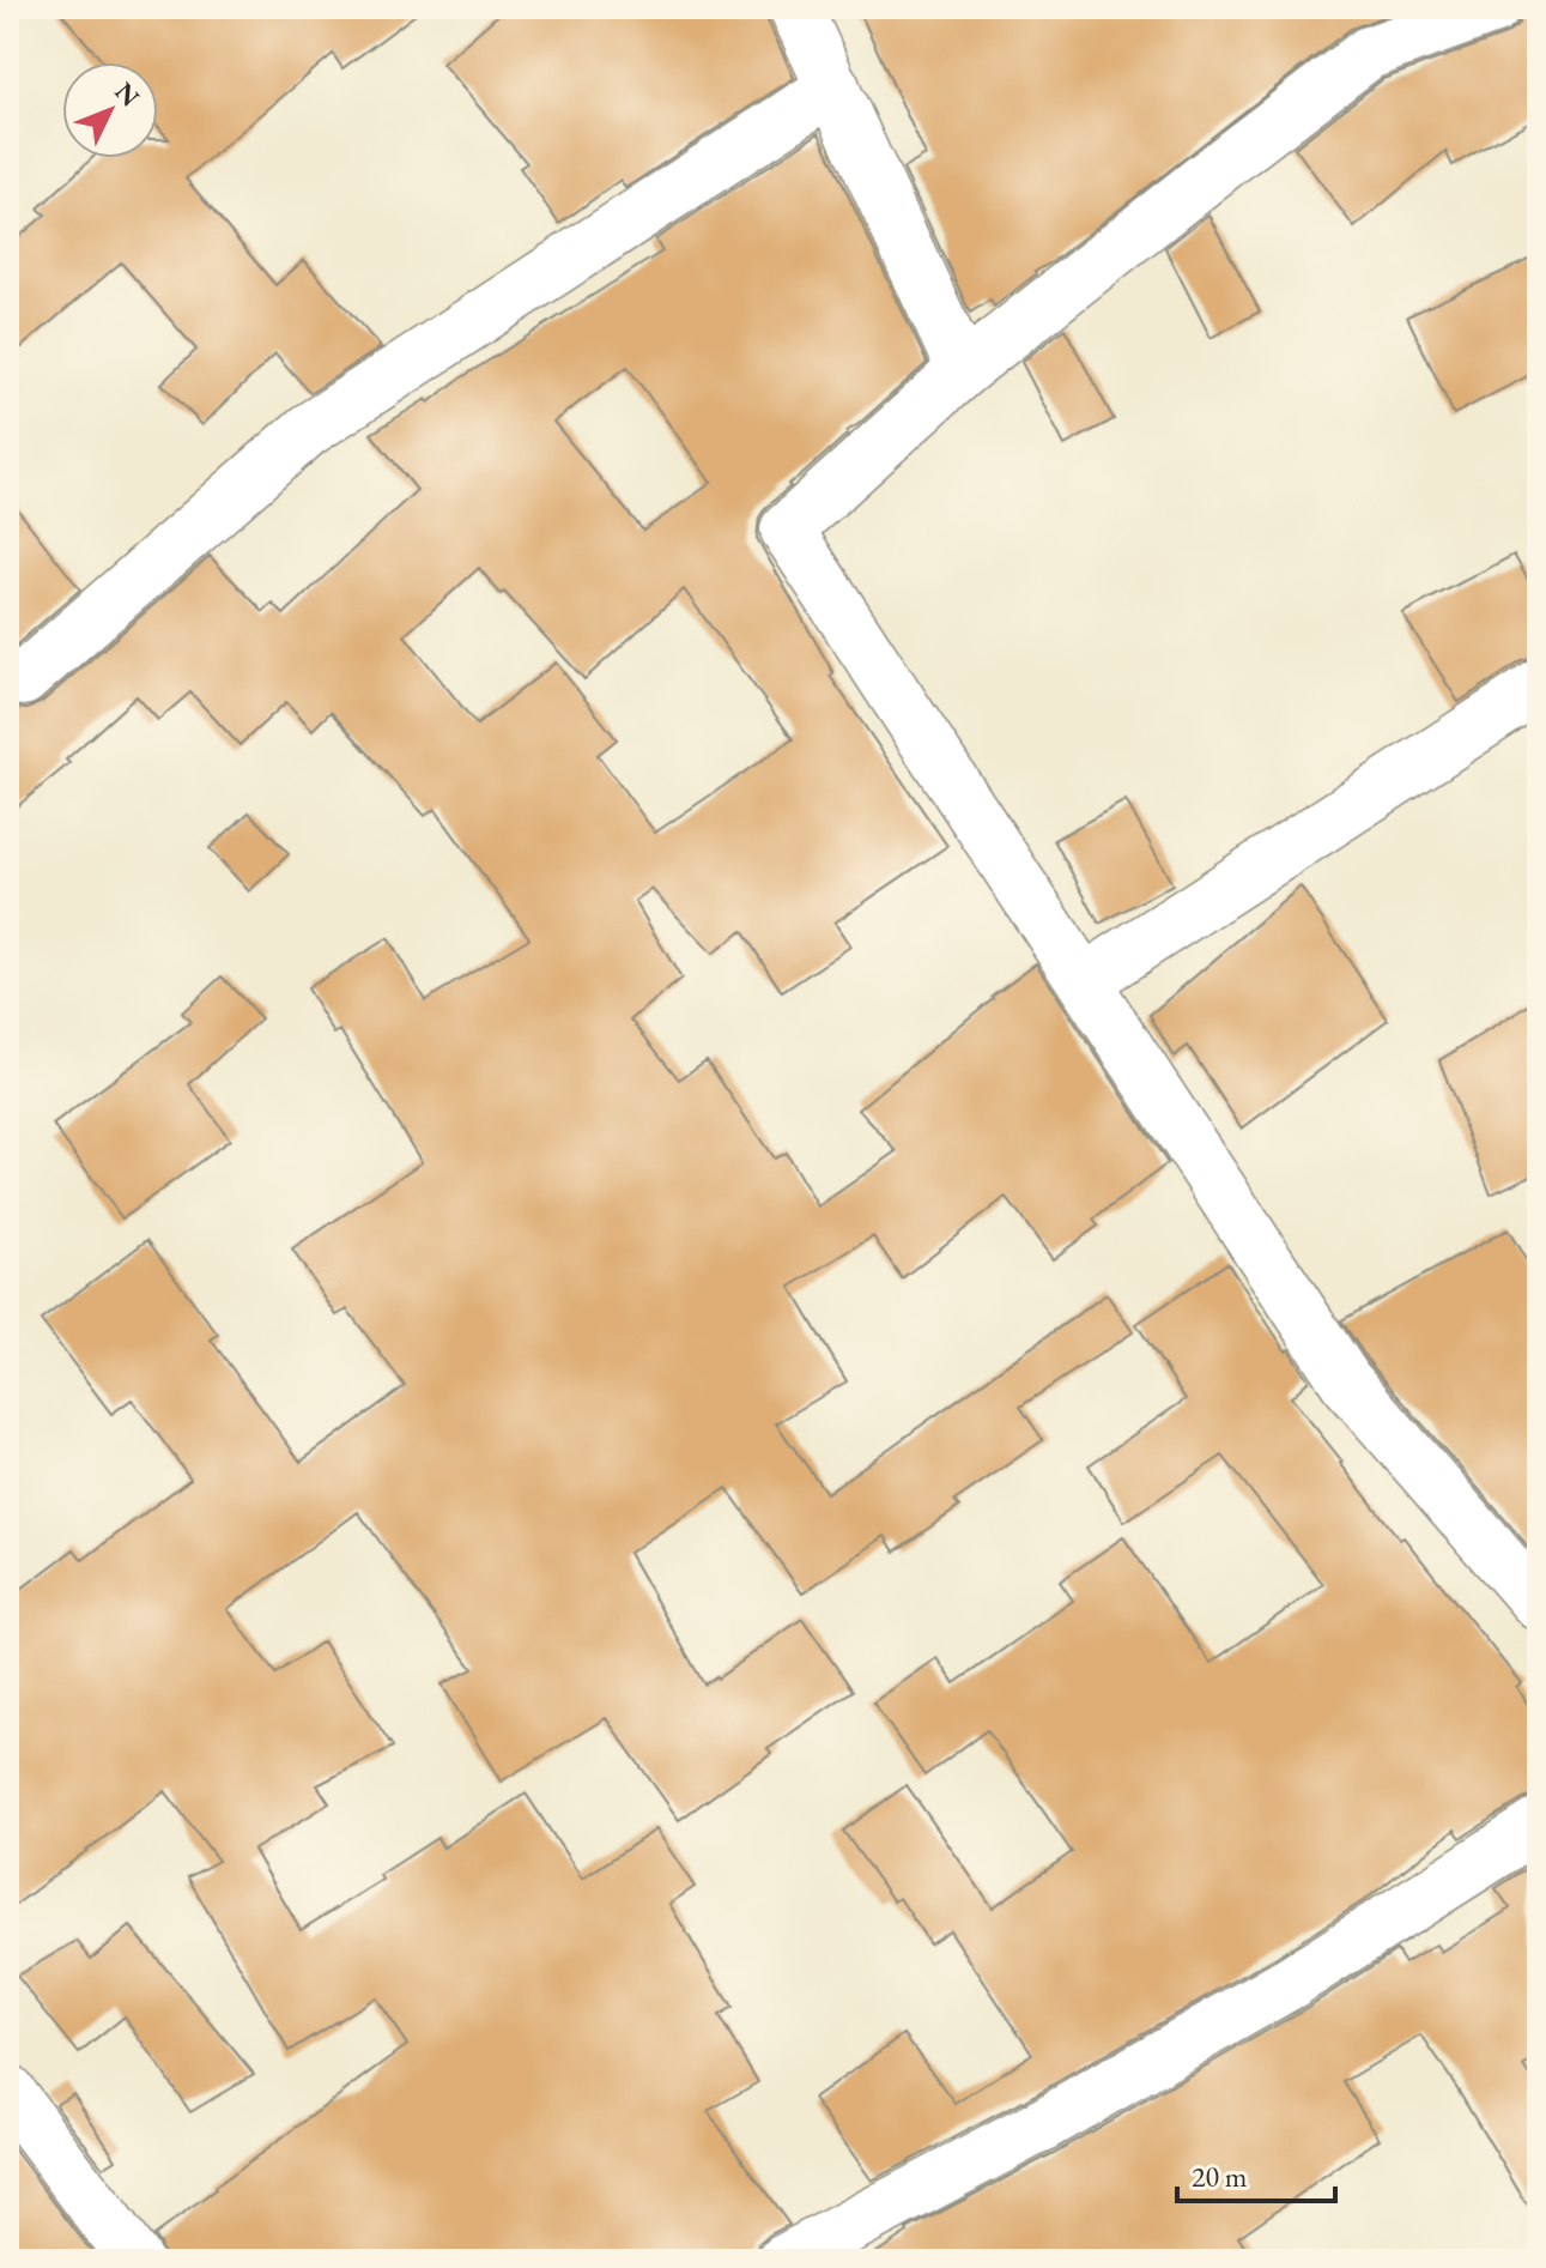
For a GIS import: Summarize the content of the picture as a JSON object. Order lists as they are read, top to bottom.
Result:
{
  "scale_bar": "20 m",
  "north": "top right"
}
